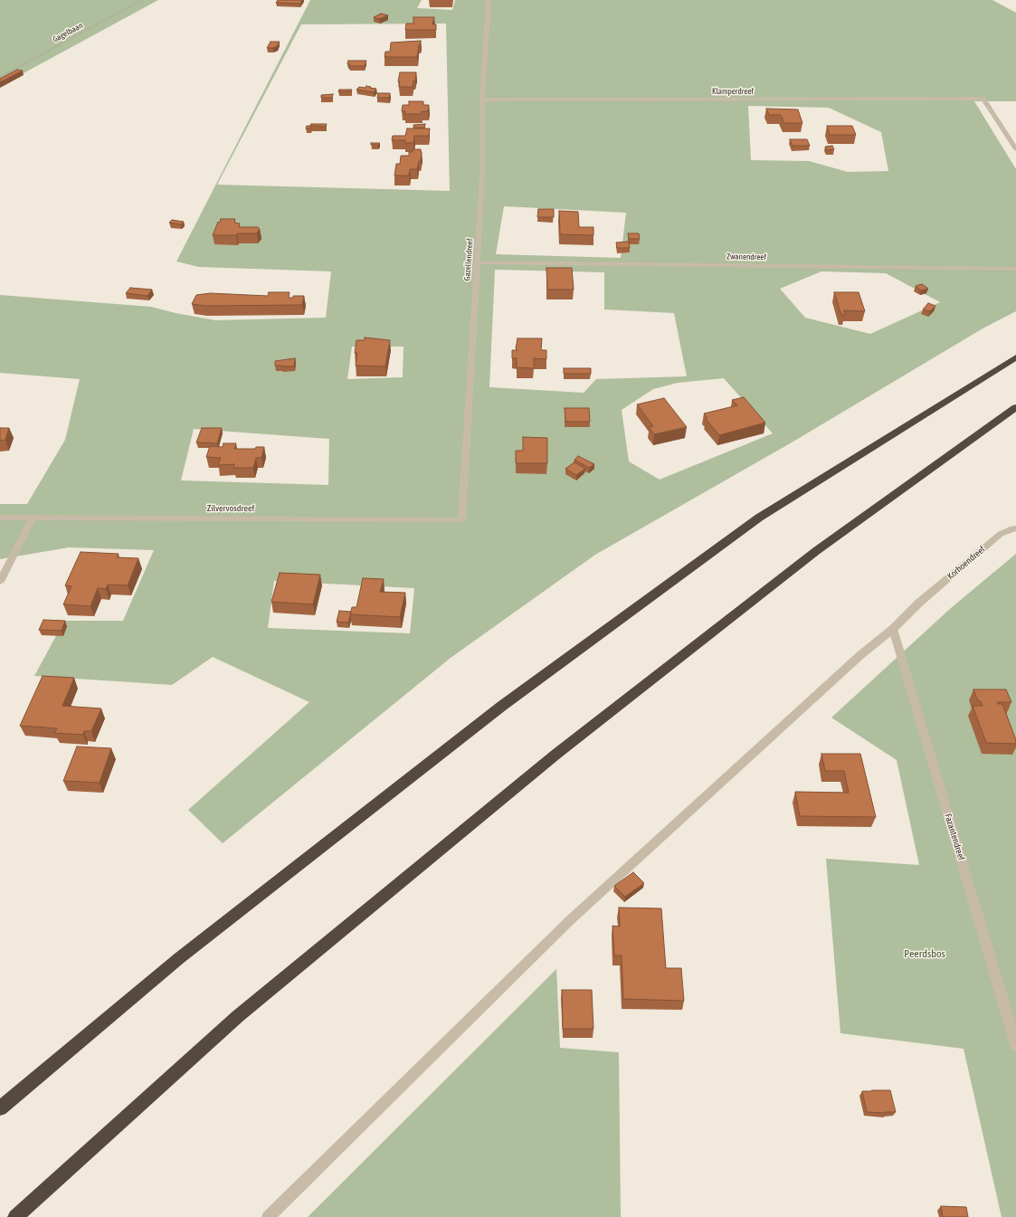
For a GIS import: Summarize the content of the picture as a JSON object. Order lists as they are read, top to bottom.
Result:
{
  "streets": {
    "street": [
      "Klamperdreef",
      "Zwanendreef",
      "Gazellendreef",
      "Zilvervosdreef",
      "Korhoendreef",
      "Fazantendreef"
    ],
    "path": ["Gagelbaan"]
  },
  "crossings": [
    ["Klamperdreef", "Gazellendreef"],
    ["Zwanendreef", "Gazellendreef"],
    ["Gazellendreef", "Zilvervosdreef"],
    ["Korhoendreef", "Fazantendreef"]
  ],
  "parks": ["Peerdsbos"]
}
